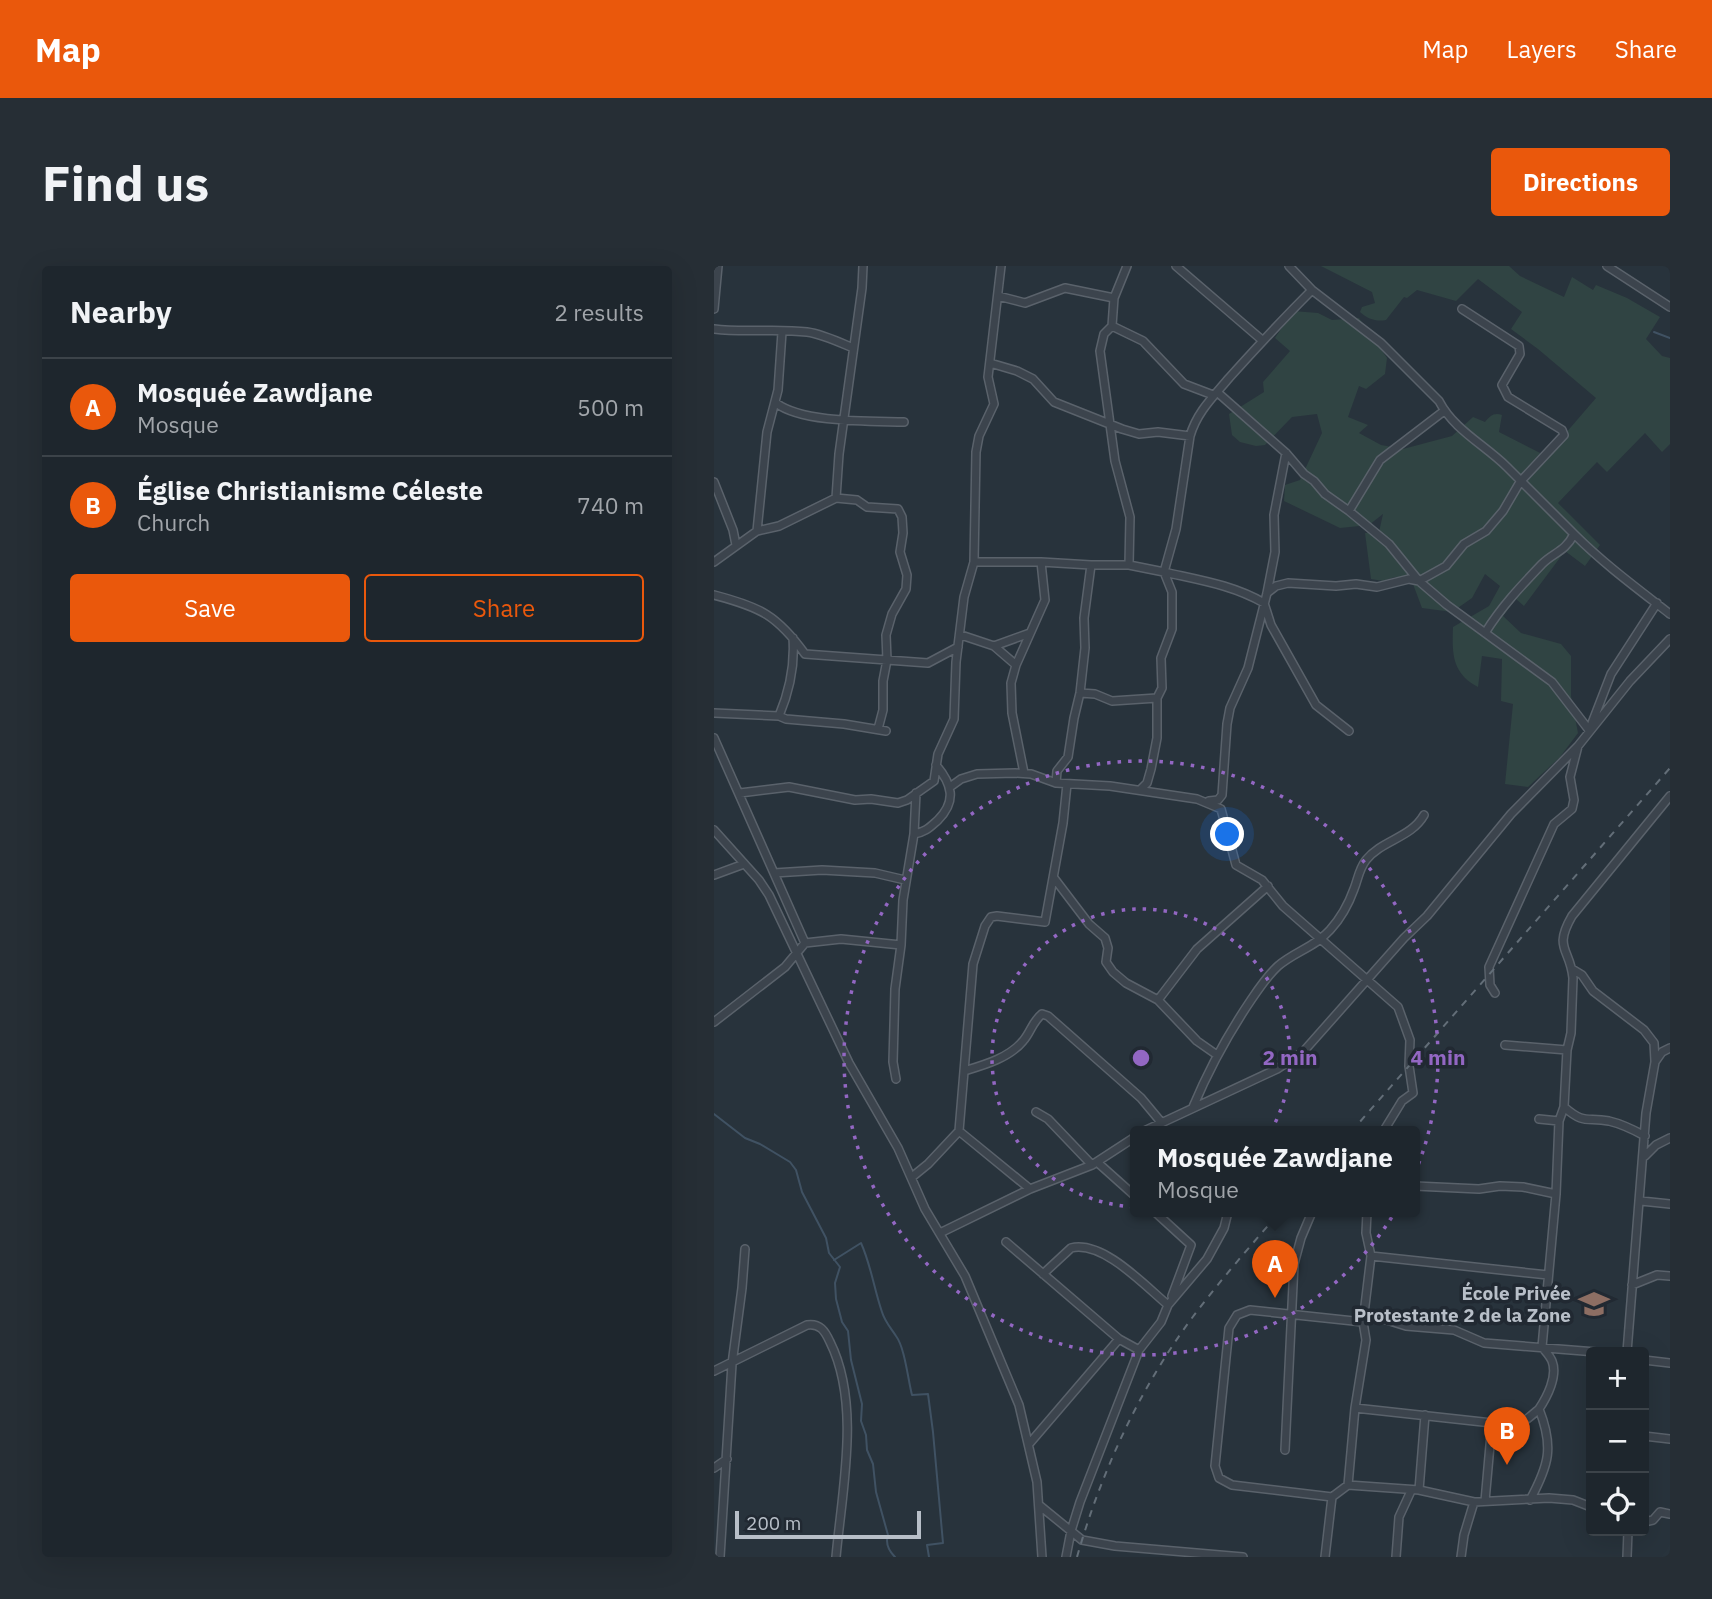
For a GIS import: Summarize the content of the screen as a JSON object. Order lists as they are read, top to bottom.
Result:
{
  "places": {
    "school or university": ["École Privée Protestante 2 de la Zone"]
  },
  "scale_bar": "200 m",
  "page": {
    "header": "Map",
    "nav": ["Map", "Layers", "Share"],
    "buttons": [
      "Directions",
      ["Save", "Share"]
    ],
    "title": "Find us",
    "heading": ["Nearby", "2 results"],
    "list": [
      {
        "mark": "A",
        "name": "Mosquée Zawdjane",
        "note": "Mosque",
        "value": "500 m"
      },
      {
        "mark": "B",
        "name": "Église Christianisme Céleste",
        "note": "Church",
        "value": "740 m"
      }
    ],
    "popup": ["Mosquée Zawdjane", "Mosque"],
    "pins": ["A", "B"],
    "map_buttons": ["+", "−"],
    "scale": "200 m"
  },
  "rings": ["2 min", "4 min"]
}
